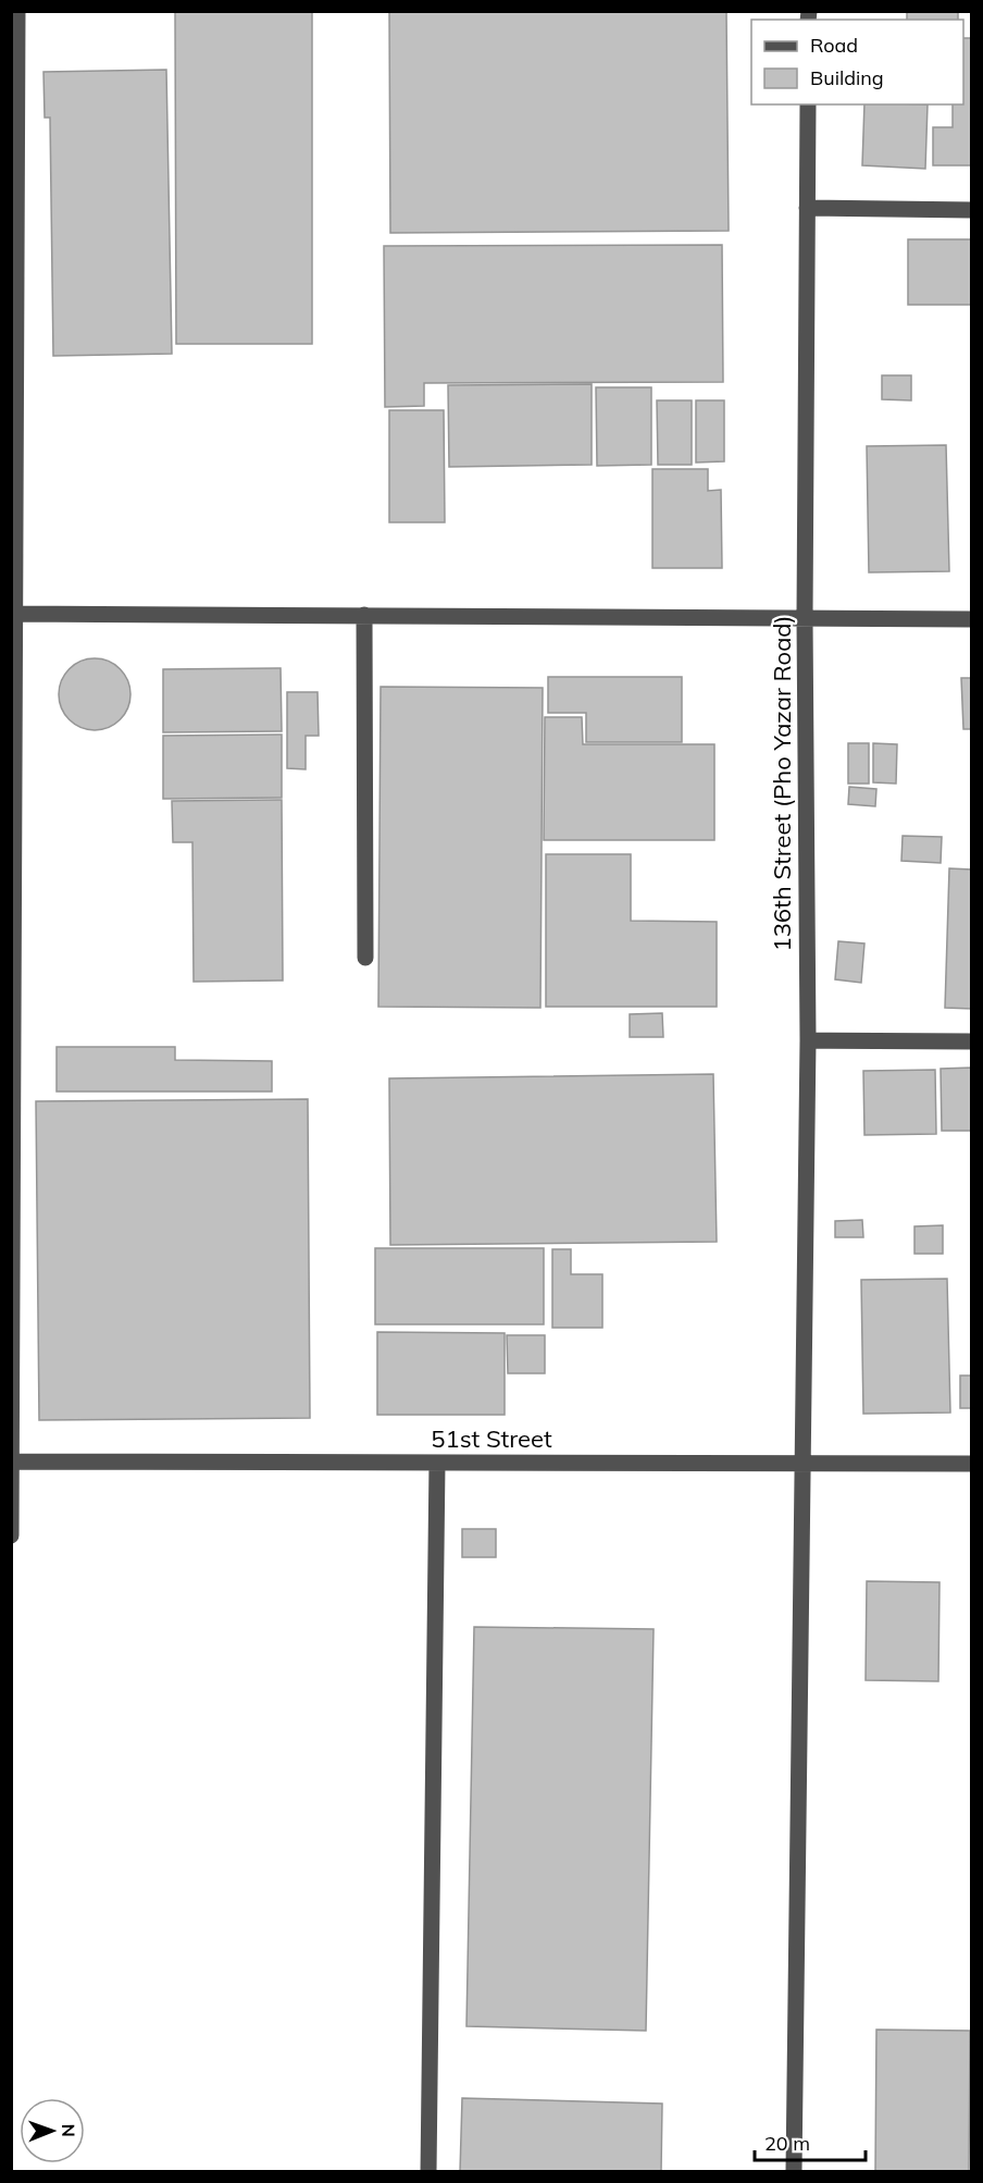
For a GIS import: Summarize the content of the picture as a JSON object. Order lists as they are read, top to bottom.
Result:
{
  "streets": {
    "street": ["136th Street (Pho Yazar Road)", "51st Street"]
  },
  "crossings": [
    ["136th Street (Pho Yazar Road)", "51st Street"]
  ],
  "legend": ["Road", "Building"],
  "scale_bar": "20 m",
  "north": "right"
}
